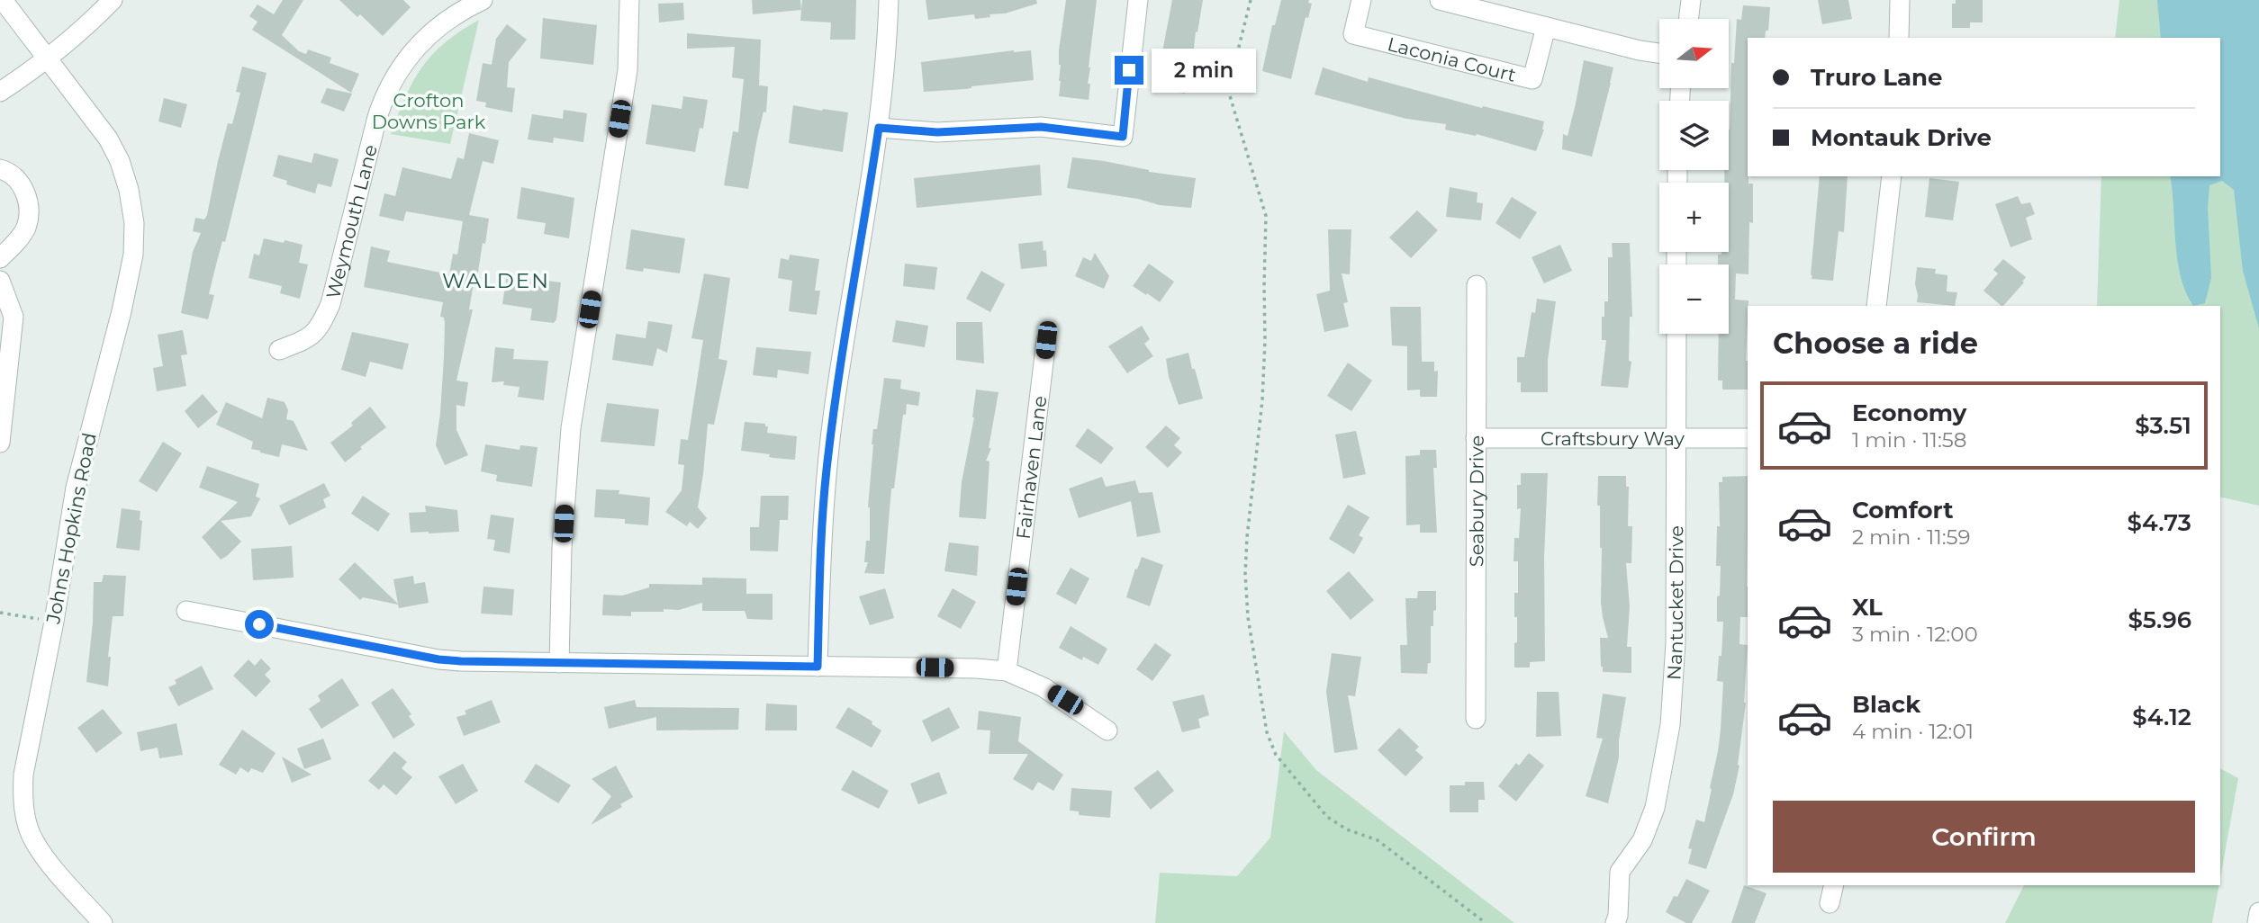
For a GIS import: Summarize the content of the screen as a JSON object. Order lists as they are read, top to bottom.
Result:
{
  "streets": {
    "street": [
      "Laconia Court",
      "Weymouth Lane",
      "Craftsbury Way",
      "Fairhaven Lane",
      "Seabury Drive",
      "Johns Hopkins Road",
      "Nantucket Drive"
    ]
  },
  "crossings": [
    ["Craftsbury Way", "Seabury Drive"],
    ["Craftsbury Way", "Nantucket Drive"]
  ],
  "districts": ["WALDEN"],
  "parks": ["Crofton Downs Park"],
  "north": "right",
  "page": {
    "map_buttons": ["+", "−"],
    "banner": ["Truro Lane", "Montauk Drive"],
    "bubble": "2 min",
    "heading": "Choose a ride",
    "list": [
      {
        "name": "Economy",
        "note": "1 min · 11:58",
        "value": "$3.51"
      },
      {
        "name": "Comfort",
        "note": "2 min · 11:59",
        "value": "$4.73"
      },
      {
        "name": "XL",
        "note": "3 min · 12:00",
        "value": "$5.96"
      },
      {
        "name": "Black",
        "note": "4 min · 12:01",
        "value": "$4.12"
      }
    ],
    "buttons": "Confirm"
  }
}
